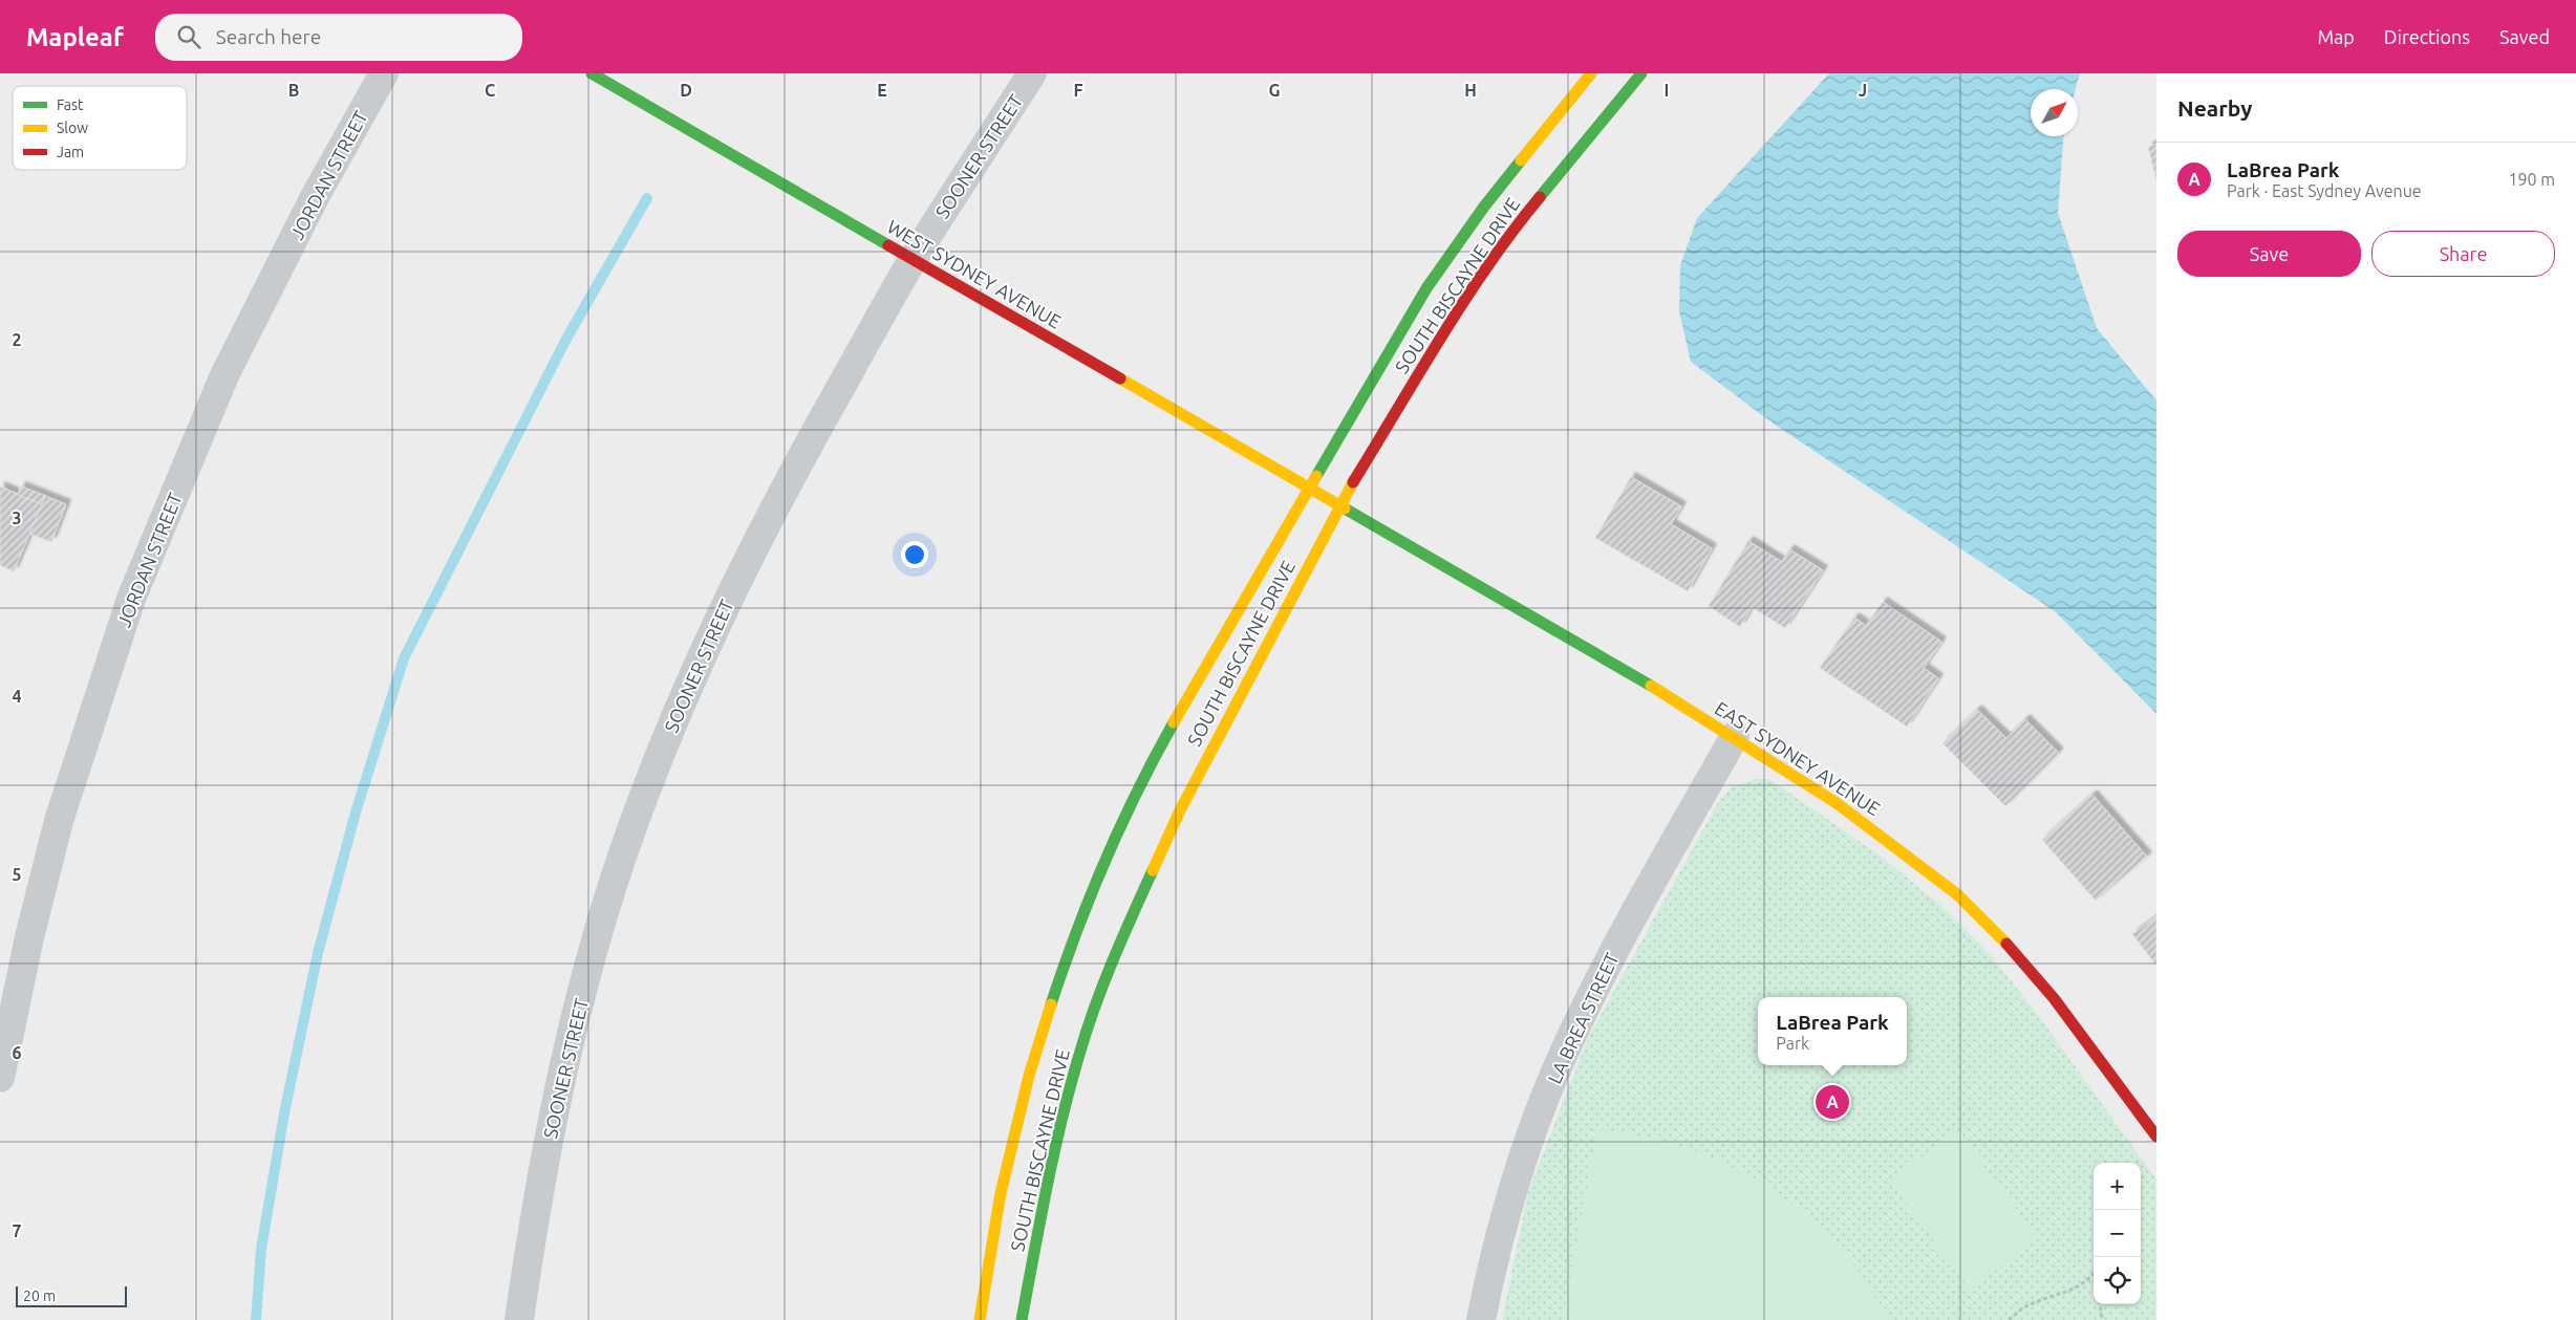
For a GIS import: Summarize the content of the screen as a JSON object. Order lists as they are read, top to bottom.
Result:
{
  "streets": {
    "street": [
      "SOONER STREET",
      "JORDAN STREET",
      "WEST SYDNEY AVENUE",
      "SOUTH BISCAYNE DRIVE",
      "EAST SYDNEY AVENUE",
      "LA BREA STREET"
    ]
  },
  "crossings": [
    ["SOONER STREET", "WEST SYDNEY AVENUE"],
    ["WEST SYDNEY AVENUE", "SOUTH BISCAYNE DRIVE"],
    ["WEST SYDNEY AVENUE", "EAST SYDNEY AVENUE"],
    ["SOUTH BISCAYNE DRIVE", "EAST SYDNEY AVENUE"],
    ["EAST SYDNEY AVENUE", "LA BREA STREET"]
  ],
  "legend": ["Fast", "Slow", "Jam"],
  "scale_bar": "20 m",
  "north": "top right",
  "page": {
    "header": "Mapleaf",
    "search": "Search here",
    "nav": ["Map", "Directions", "Saved"],
    "heading": "Nearby",
    "list": [
      {
        "mark": "A",
        "name": "LaBrea Park",
        "note": "Park · East Sydney Avenue",
        "value": "190 m"
      }
    ],
    "buttons": ["Save", "Share"],
    "popup": ["LaBrea Park", "Park"],
    "pins": "A",
    "map_buttons": ["+", "−"],
    "scale": "20 m"
  },
  "grid": {
    "columns": [
      "B",
      "C",
      "D",
      "E",
      "F",
      "G",
      "H",
      "I",
      "J"
    ],
    "rows": [
      "2",
      "3",
      "4",
      "5",
      "6",
      "7"
    ]
  }
}
